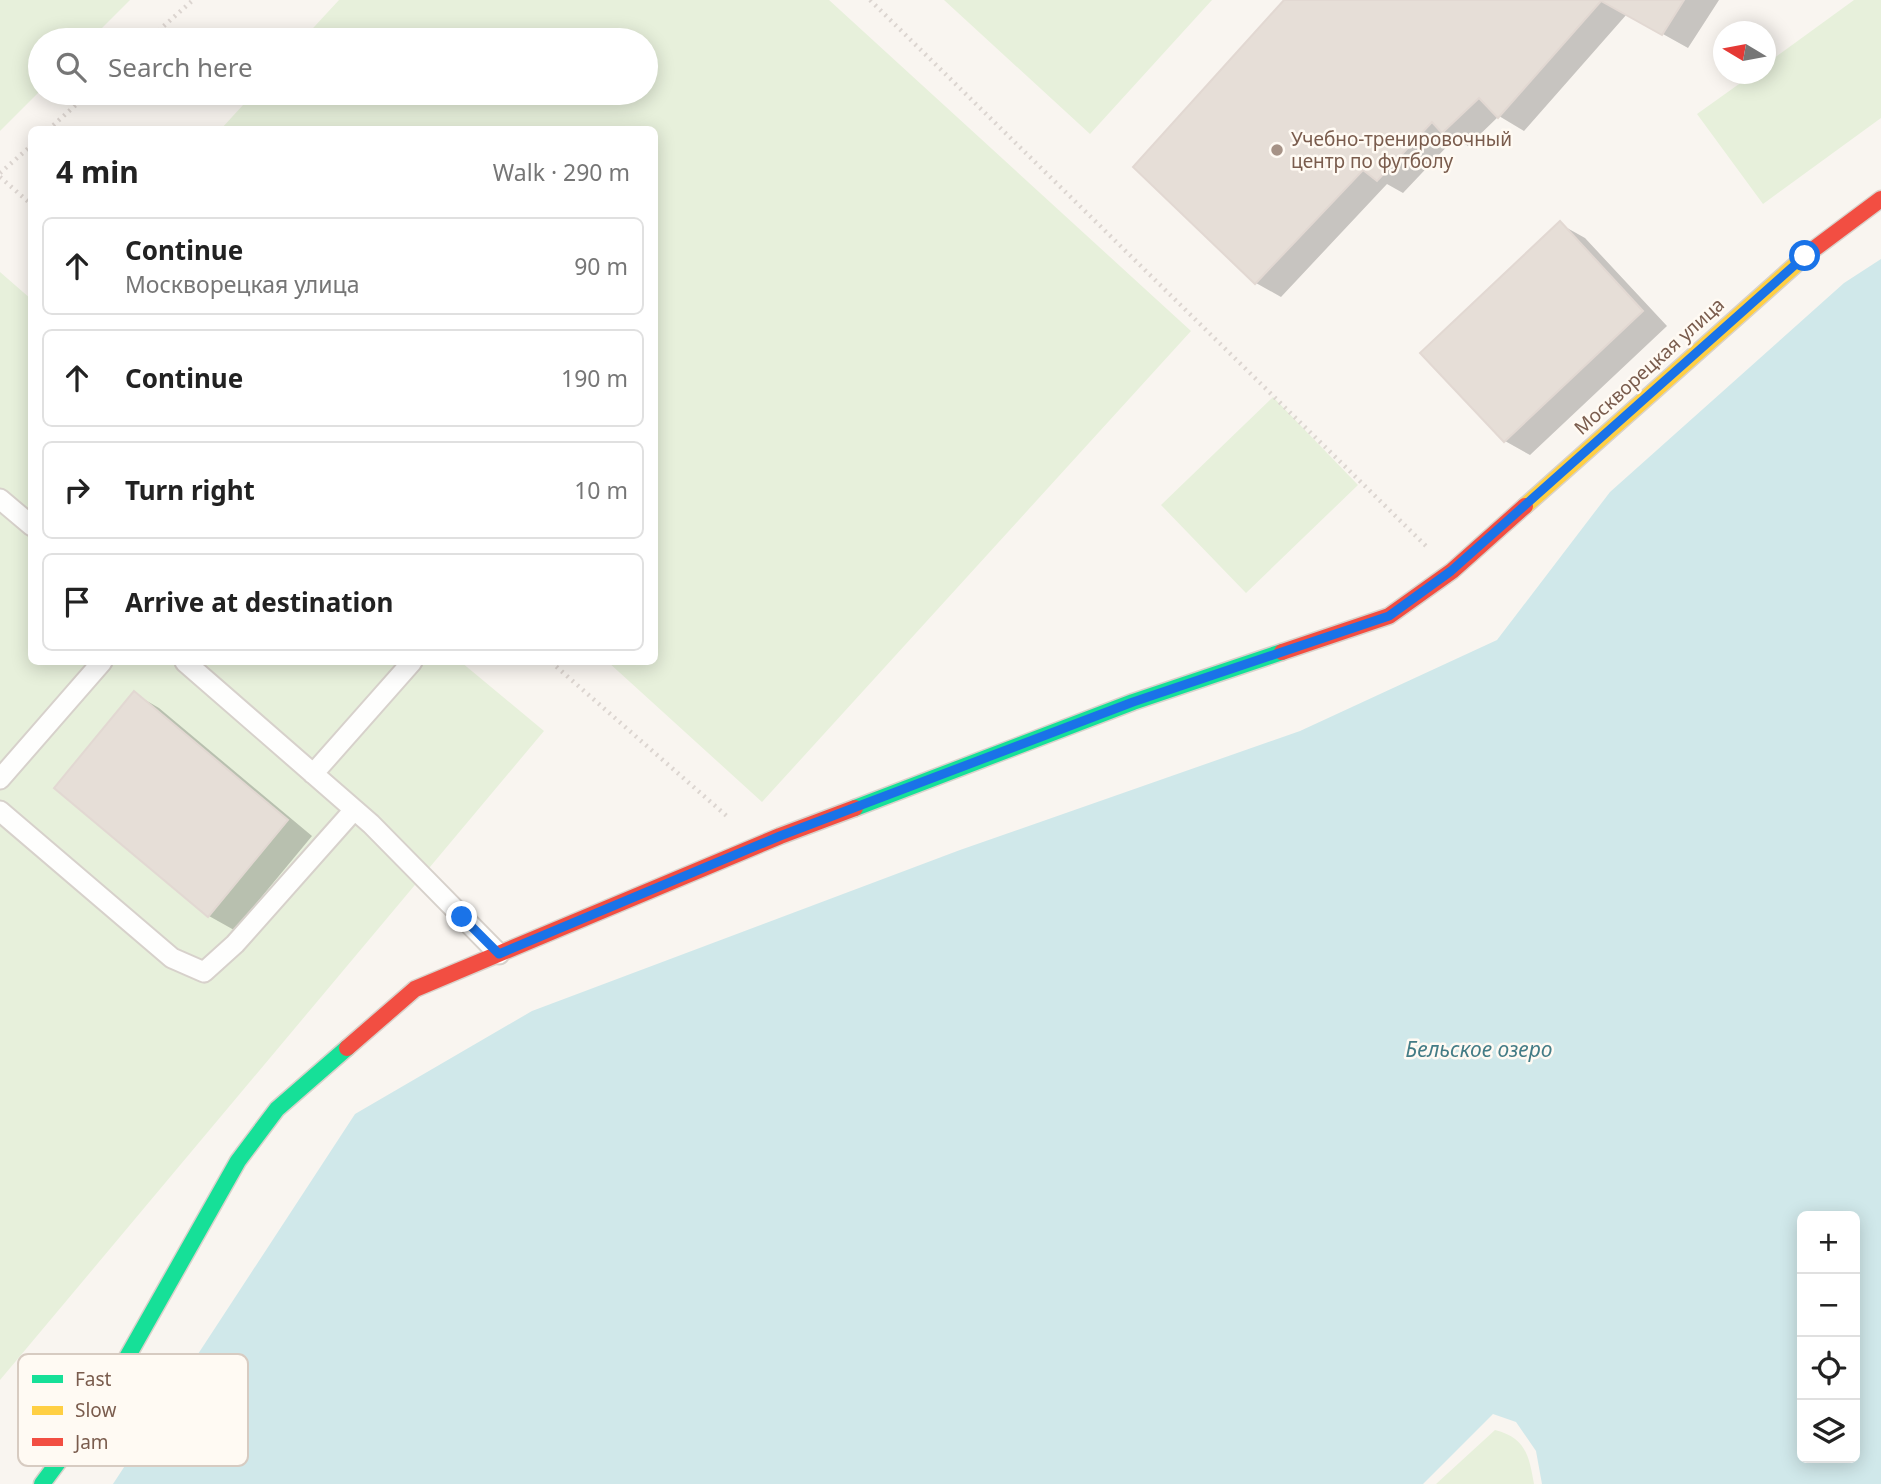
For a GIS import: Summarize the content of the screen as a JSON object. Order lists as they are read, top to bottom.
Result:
{
  "streets": {
    "street": ["Москворецкая улица"]
  },
  "water": ["Бельское озеро"],
  "places": ["Учебно-тренировочный центр по футболу"],
  "legend": ["Fast", "Slow", "Jam"],
  "north": "left",
  "page": {
    "search": "Search here",
    "heading": ["4 min", "Walk · 290 m"],
    "list": [
      ["Continue", "Москворецкая улица", "90 m"],
      ["Continue", "190 m"],
      ["Turn right", "10 m"],
      "Arrive at destination"
    ],
    "map_buttons": ["+", "−"]
  }
}
